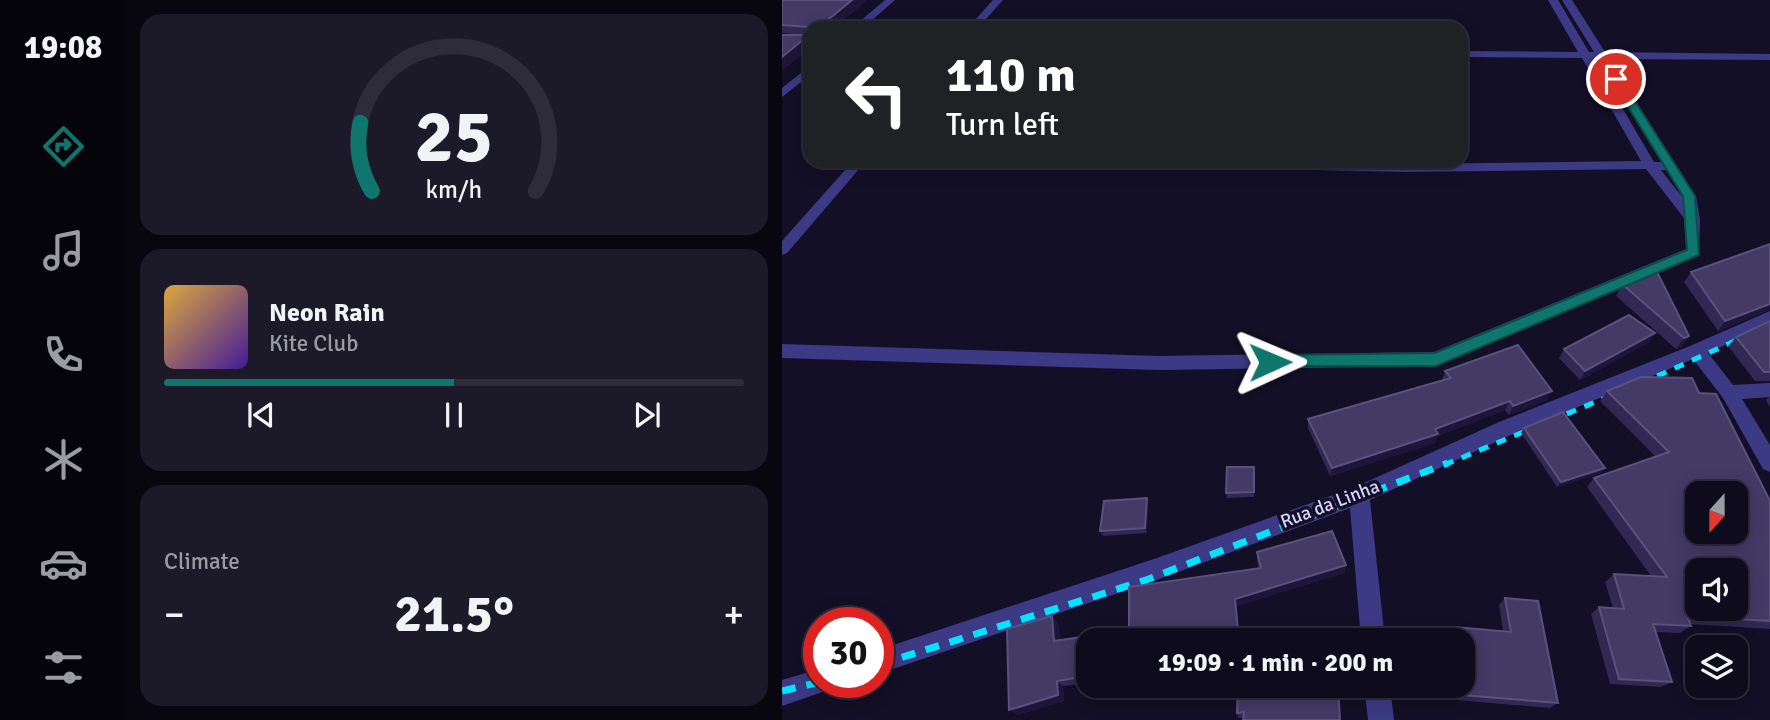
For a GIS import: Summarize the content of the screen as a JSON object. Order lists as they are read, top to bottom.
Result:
{
  "streets": {
    "street": ["Rua da Linha"]
  },
  "north": "bottom",
  "page": {
    "tabs": "19:08",
    "turn": ["110 m", "Turn left"],
    "song": ["Neon Rain", "Kite Club"],
    "tile": "Climate",
    "heat": ["−", "21.5°", "+"],
    "limit": "30",
    "trip": "19:09 · 1 min · 200 m",
    "gauge": ["25", "km/h"]
  }
}
